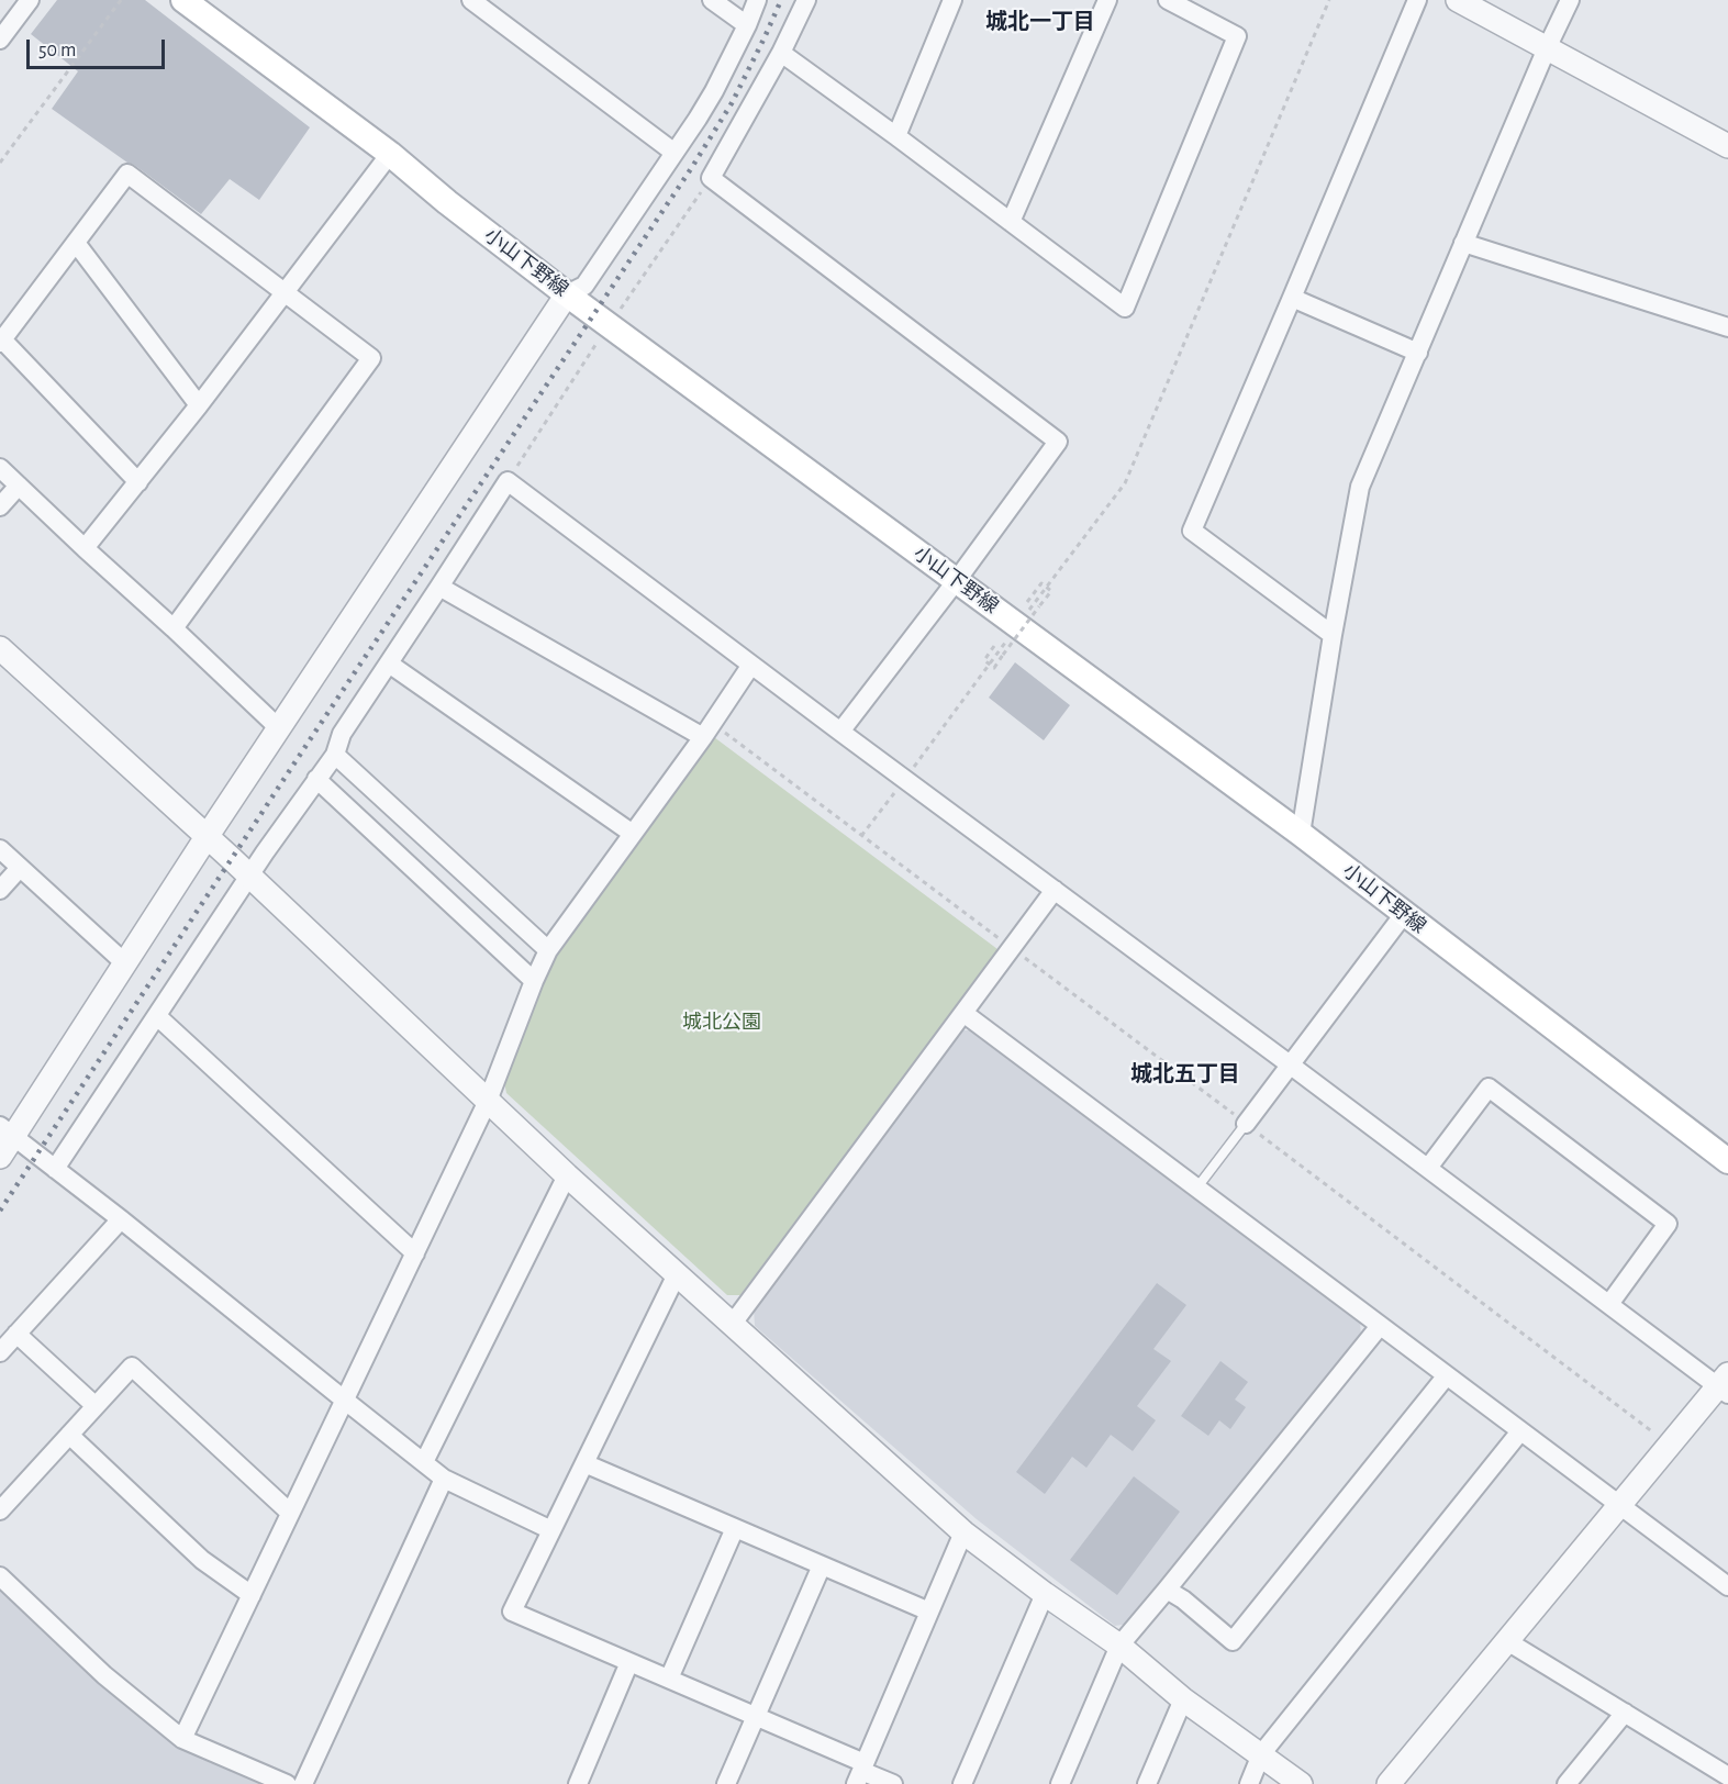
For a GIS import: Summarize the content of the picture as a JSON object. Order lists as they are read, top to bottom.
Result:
{
  "streets": {
    "main road": ["小山下野線"]
  },
  "districts": ["城北一丁目", "城北五丁目"],
  "parks": ["城北公園"],
  "scale_bar": "50 m"
}
